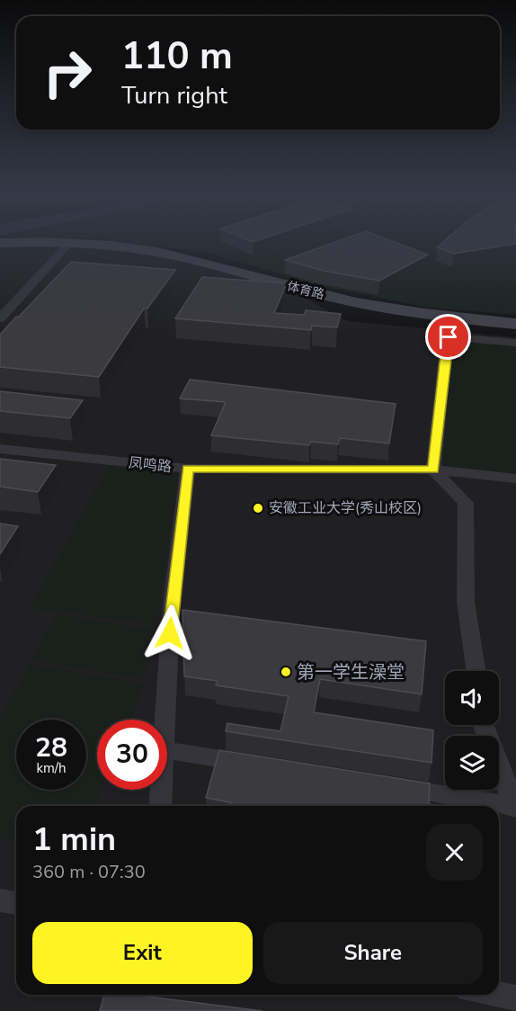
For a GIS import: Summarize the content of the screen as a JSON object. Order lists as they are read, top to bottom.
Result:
{
  "streets": {
    "street": ["体育路", "凤鸣路"]
  },
  "places": ["安徽工业大学(秀山校区)", "第一学生澡堂"],
  "page": {
    "turn": ["110 m", "Turn right"],
    "speed": "28 km/h",
    "limit": "30",
    "heading": ["1 min", "360 m · 07:30"],
    "buttons": ["Exit", "Share"]
  }
}
